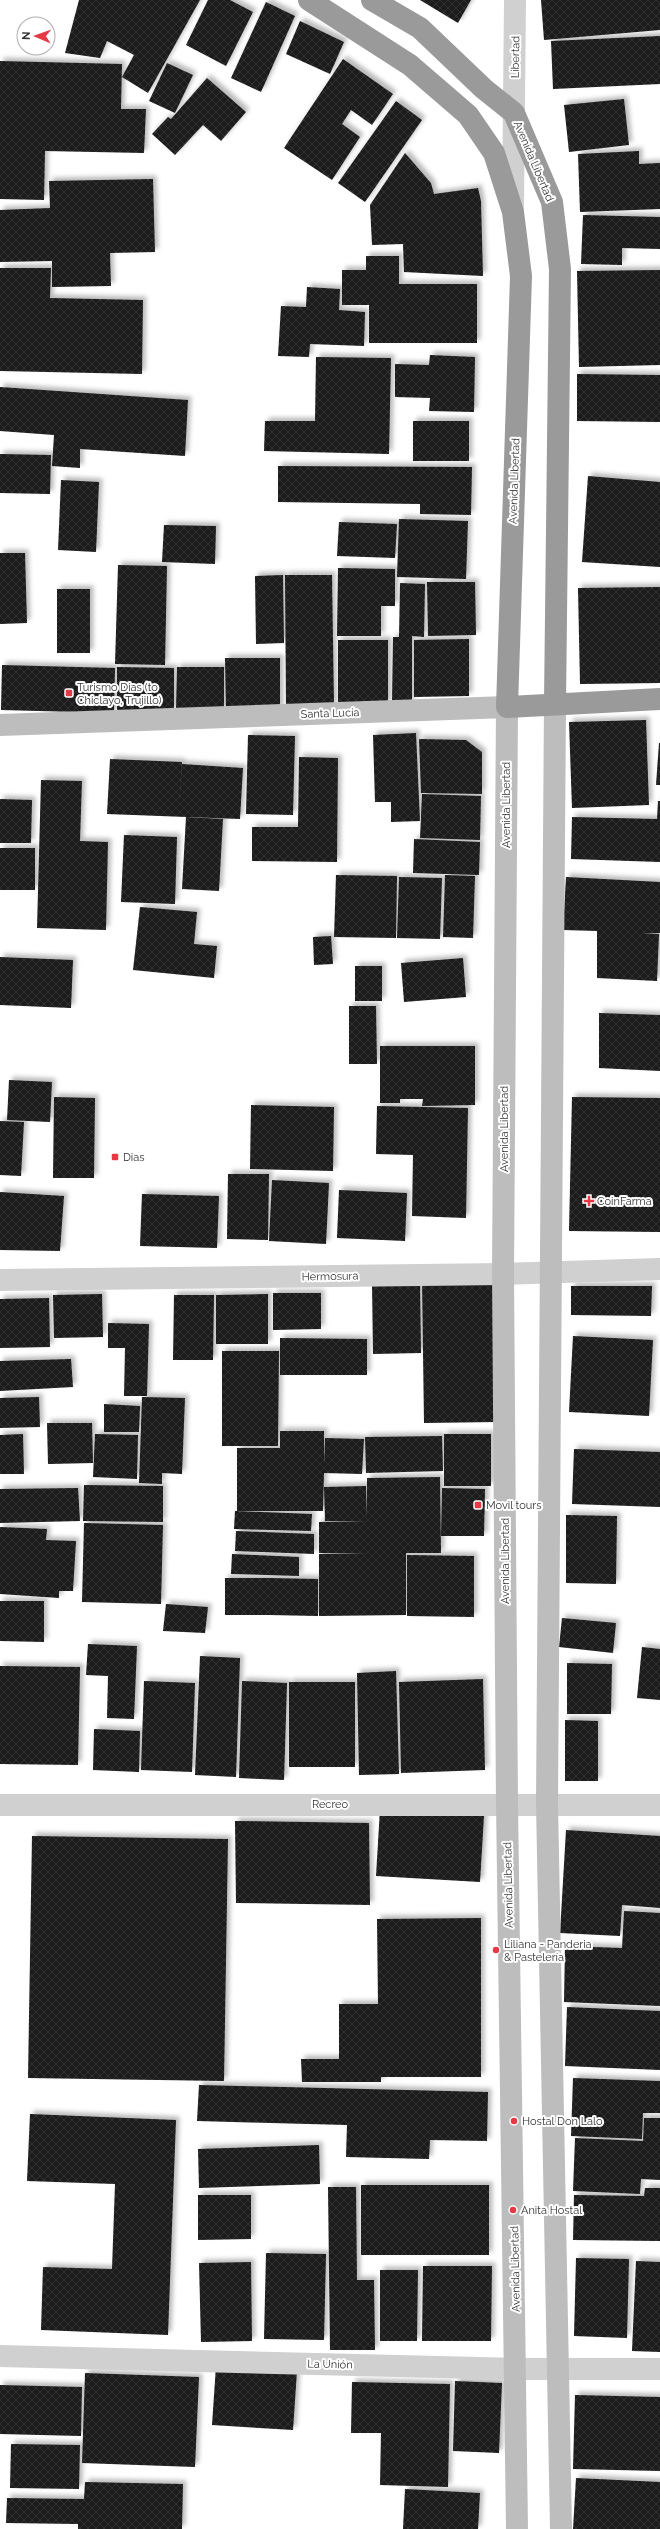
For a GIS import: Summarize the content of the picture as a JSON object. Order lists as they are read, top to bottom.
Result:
{
  "streets": {
    "highway": ["Avenida Libertad", "Santa Lucía"],
    "street": [
      "Libertad",
      "Hermosura",
      "Recreo",
      "La Unión"
    ]
  },
  "crossings": [
    ["Libertad", "Avenida Libertad"],
    ["Avenida Libertad", "Santa Lucía"],
    ["Avenida Libertad", "Hermosura"],
    ["Avenida Libertad", "Recreo"],
    ["Avenida Libertad", "La Unión"]
  ],
  "places": {
    "transit": ["Turismo Dias (to Chiclayo, Trujillo)", "Dias", "Movil tours"],
    "health": ["CoinFarma"],
    "other": ["Liliana - Panderia & Pastelería", "Hostal Don Lalo", "Anita Hostal"]
  },
  "north": "left"
}
